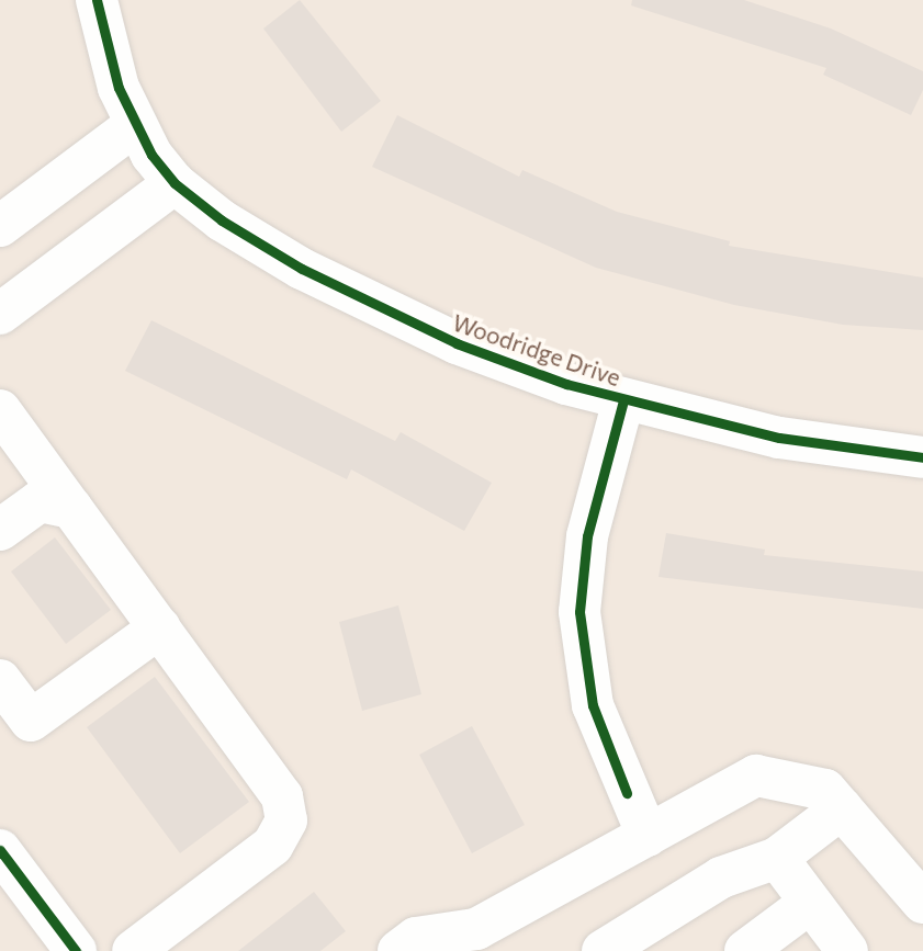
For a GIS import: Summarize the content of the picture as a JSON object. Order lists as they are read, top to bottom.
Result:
{
  "streets": {
    "street": ["Woodridge Drive"]
  }
}
